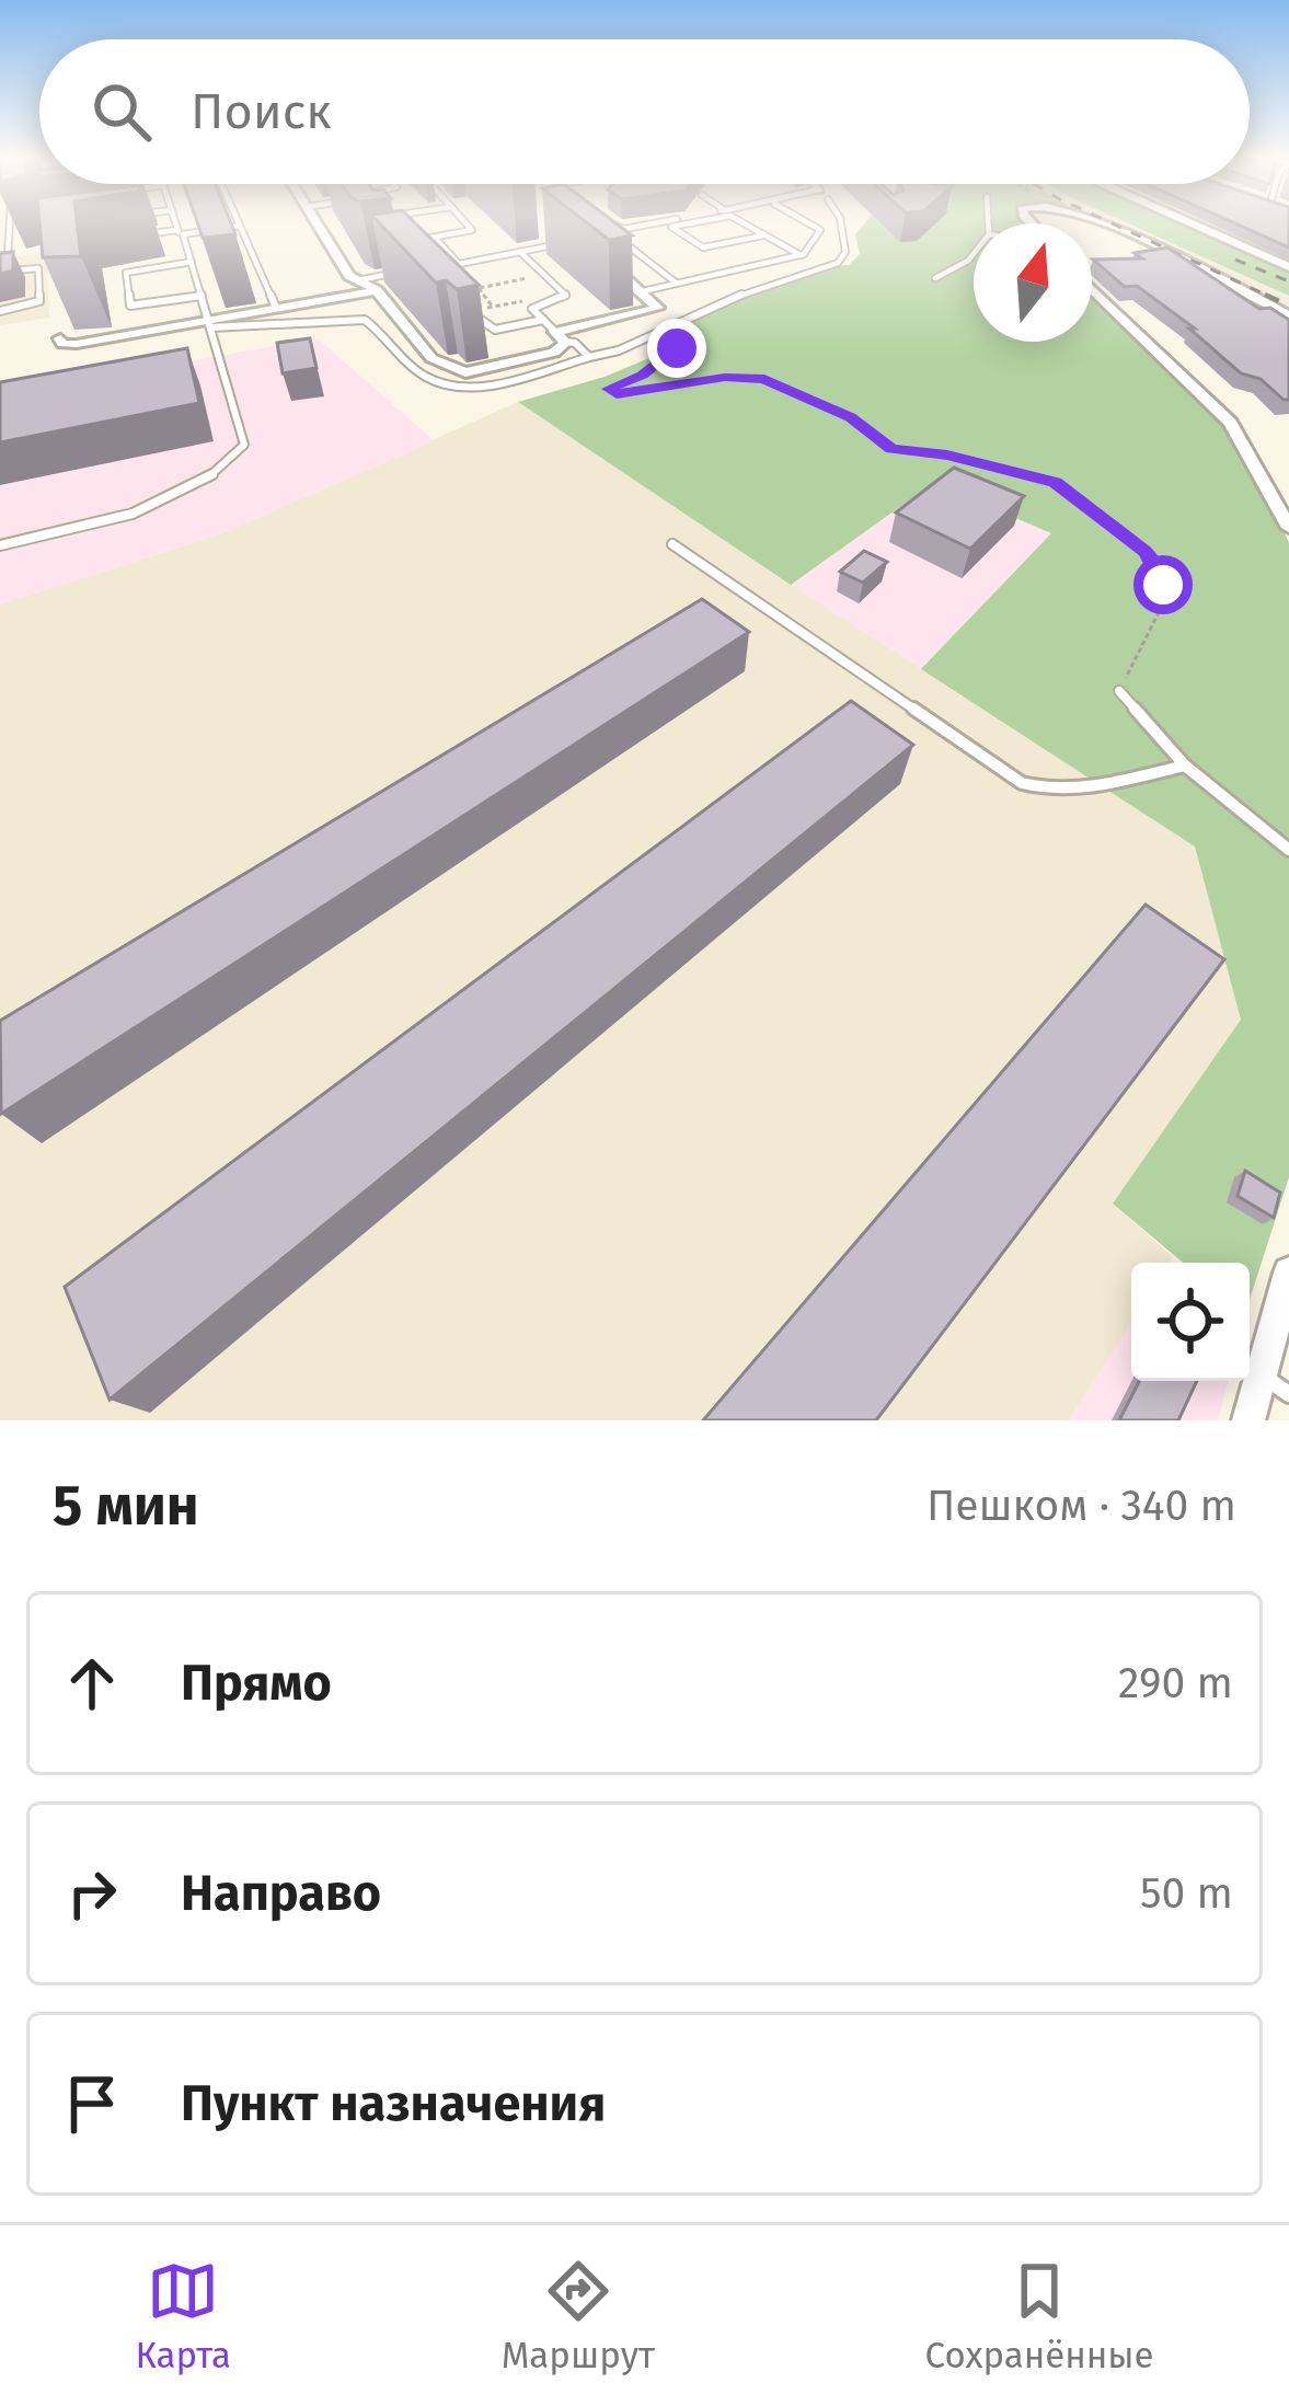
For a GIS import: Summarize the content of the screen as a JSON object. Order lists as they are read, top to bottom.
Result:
{
  "north": "top",
  "page": {
    "search": "Поиск",
    "heading": ["5 мин", "Пешком · 340 m"],
    "list": [
      ["Прямо", "290 m"],
      ["Направо", "50 m"],
      "Пункт назначения"
    ],
    "nav": ["Карта", "Маршрут", "Сохранённые"]
  }
}
